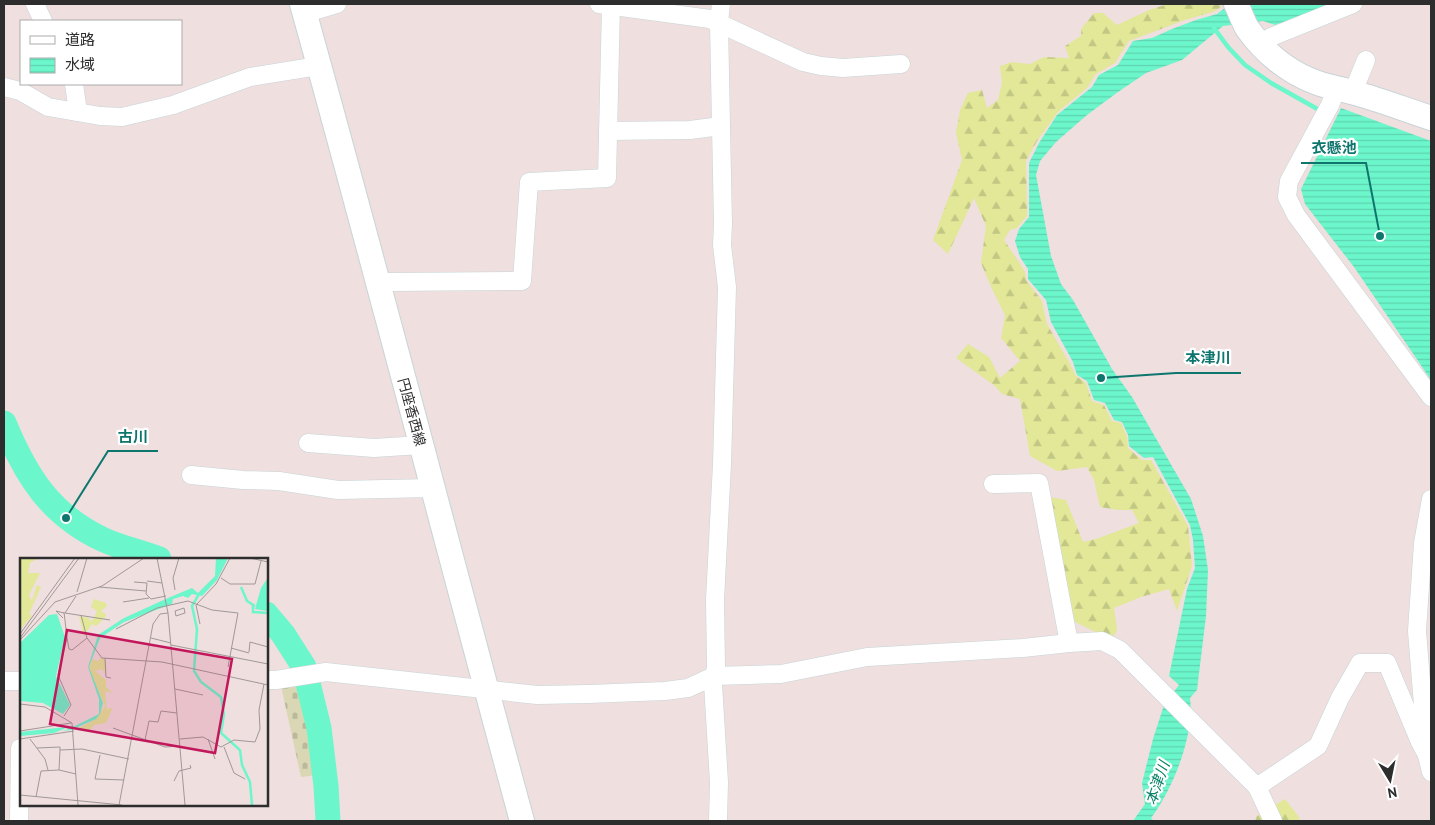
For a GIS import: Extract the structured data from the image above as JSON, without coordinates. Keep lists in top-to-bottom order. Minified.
{"streets":{"main road":["円座香西線"]},"water":["本津川"],"places":["衣懸池","本津川","古川"],"legend":["道路","水域"],"north":"bottom"}
